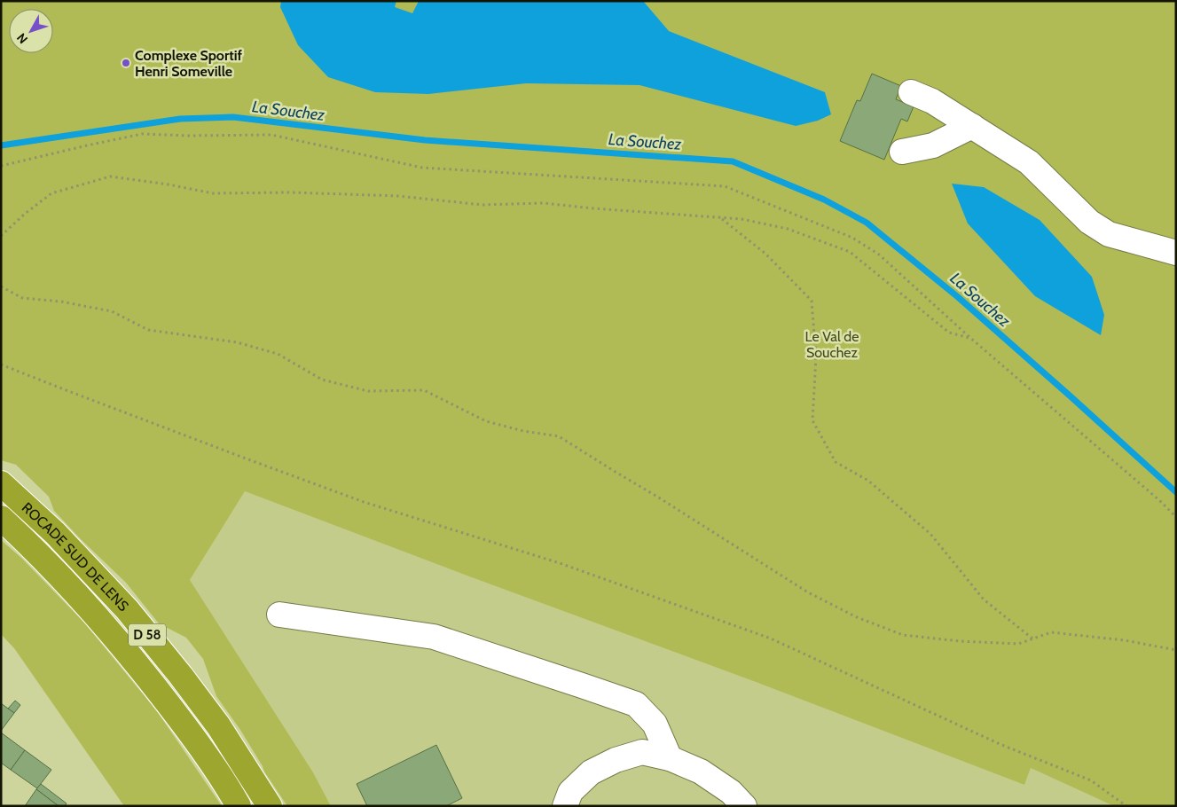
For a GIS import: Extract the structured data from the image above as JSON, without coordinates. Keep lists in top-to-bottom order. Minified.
{"streets":{"highway":["ROCADE SUD DE LENS","D 58"]},"water":["La Souchez"],"parks":["Le Val de Souchez"],"places":["Complexe Sportif Henri Someville"],"north":"bottom left"}
